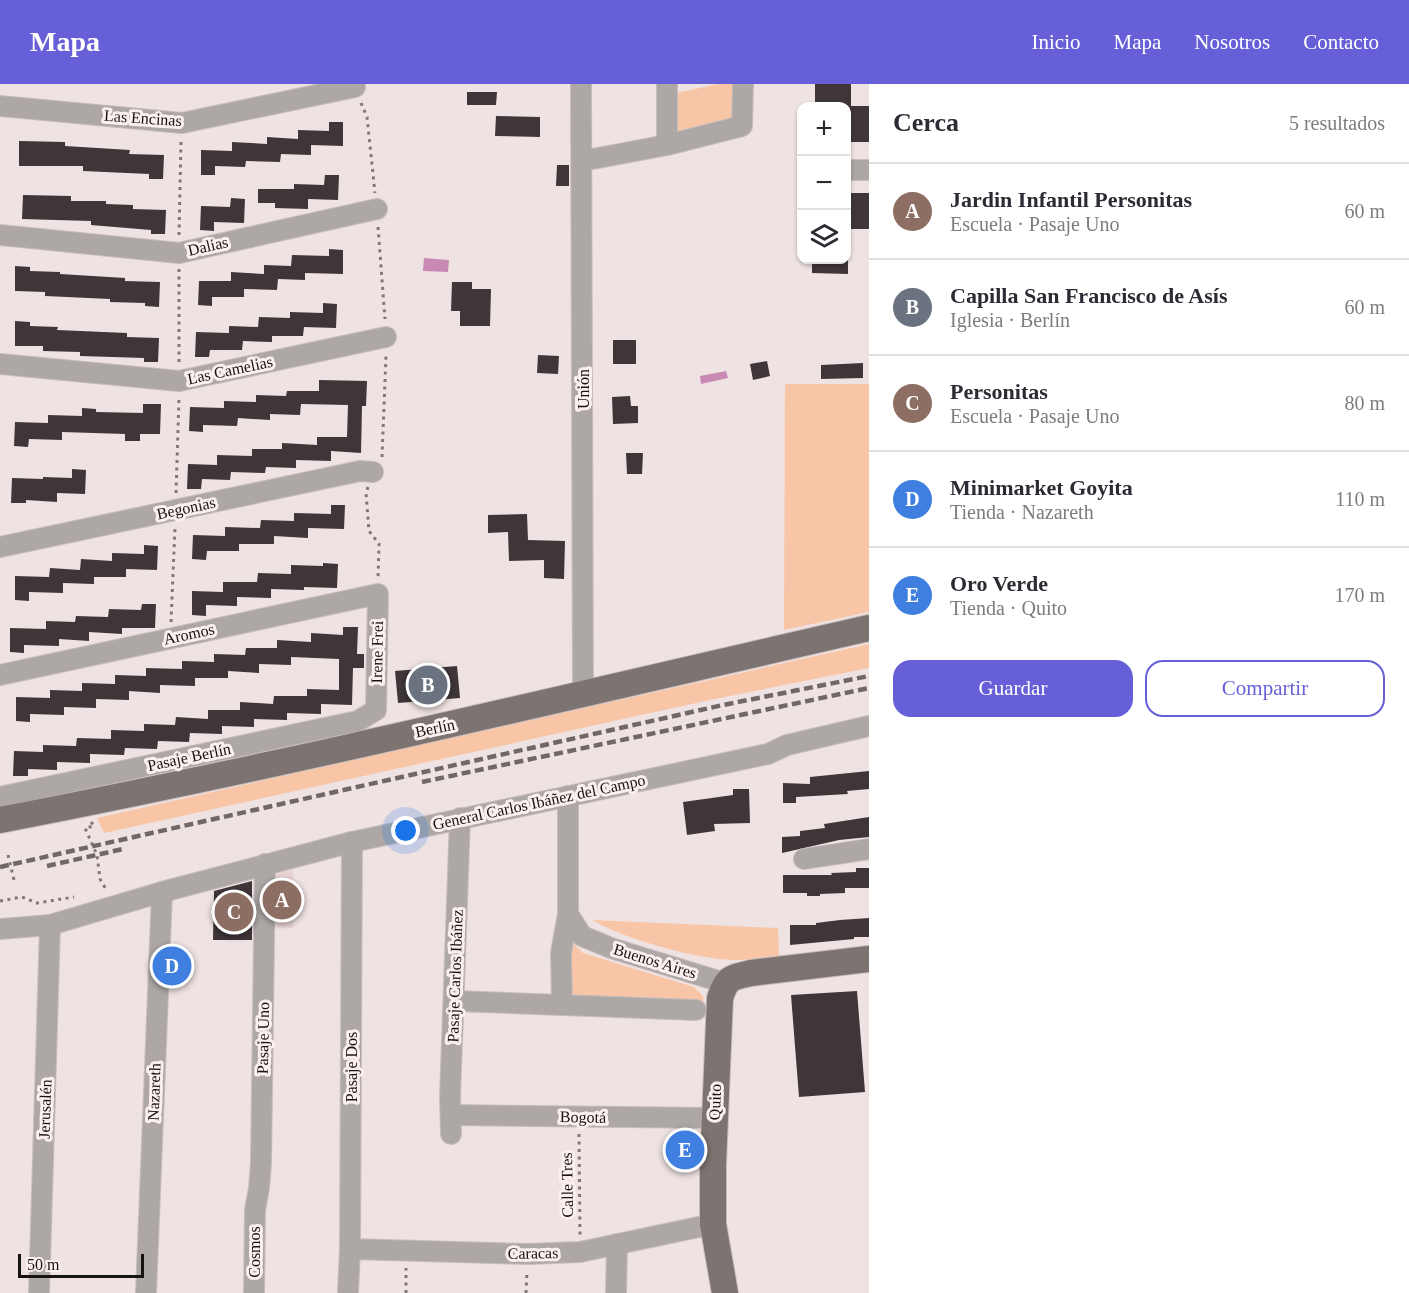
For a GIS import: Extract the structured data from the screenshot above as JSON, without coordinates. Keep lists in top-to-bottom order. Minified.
{"streets":{"main road":["Berlín","Quito"],"street":["Las Encinas","Dalias","Las Camelias","Unión","Begonias","Aromos","Irene Frei","Pasaje Berlín","General Carlos Ibáñez del Campo","Buenos Aires","Pasaje Carlos Ibáñez","Pasaje Uno","Pasaje Dos","Nazareth","Jerusalén","Bogotá","Cosmos","Caracas"],"path":["Calle Tres"]},"crossings":[["Unión","Berlín"],["Aromos","Irene Frei"],["Irene Frei","Pasaje Berlín"],["General Carlos Ibáñez del Campo","Pasaje Carlos Ibáñez"],["General Carlos Ibáñez del Campo","Pasaje Uno"],["General Carlos Ibáñez del Campo","Pasaje Dos"],["General Carlos Ibáñez del Campo","Nazareth"],["General Carlos Ibáñez del Campo","Jerusalén"],["Buenos Aires","Quito"],["Pasaje Carlos Ibáñez","Bogotá"],["Pasaje Uno","Cosmos"],["Pasaje Dos","Caracas"],["Quito","Bogotá"],["Quito","Caracas"],["Bogotá","Calle Tres"],["Calle Tres","Caracas"]],"scale_bar":"50 m","page":{"header":"Mapa","nav":["Inicio","Mapa","Nosotros","Contacto"],"heading":["Cerca","5 resultados"],"map_buttons":["+","−"],"list":[{"mark":"A","name":"Jardin Infantil Personitas","note":"Escuela · Pasaje Uno","value":"60 m"},{"mark":"B","name":"Capilla San Francisco de Asís","note":"Iglesia · Berlín","value":"60 m"},{"mark":"C","name":"Personitas","note":"Escuela · Pasaje Uno","value":"80 m"},{"mark":"D","name":"Minimarket Goyita","note":"Tienda · Nazareth","value":"110 m"},{"mark":"E","name":"Oro Verde","note":"Tienda · Quito","value":"170 m"}],"buttons":["Guardar","Compartir"],"pins":["B","A","C","D","E"],"scale":"50 m"}}
